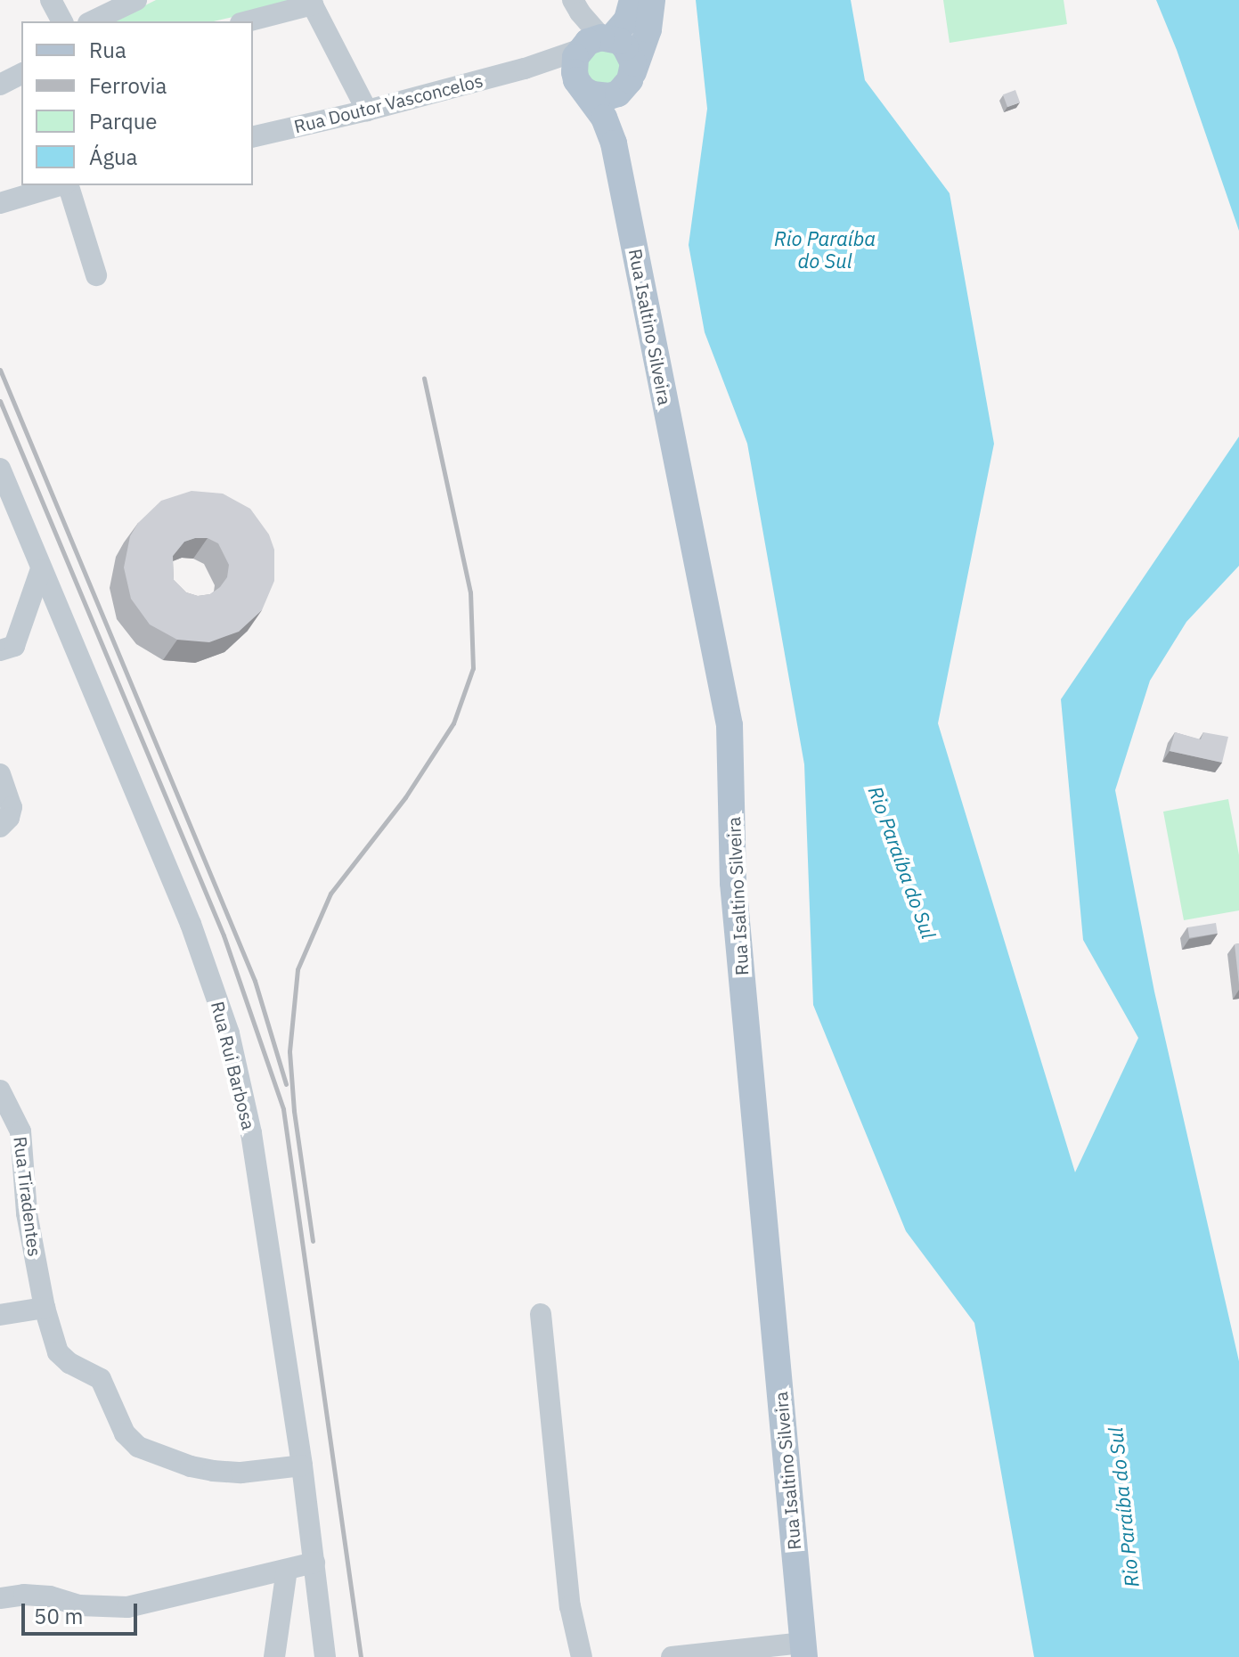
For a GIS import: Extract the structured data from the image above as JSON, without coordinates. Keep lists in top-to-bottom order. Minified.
{"streets":{"main road":["Rua Isaltino Silveira"],"street":["Rua Doutor Vasconcelos","Rua Rui Barbosa","Rua Tiradentes"]},"crossings":[["Rua Rui Barbosa","Rua Tiradentes"]],"water":["Rio Paraíba do Sul"],"legend":["Rua","Ferrovia","Parque","Água"],"scale_bar":"50 m"}
